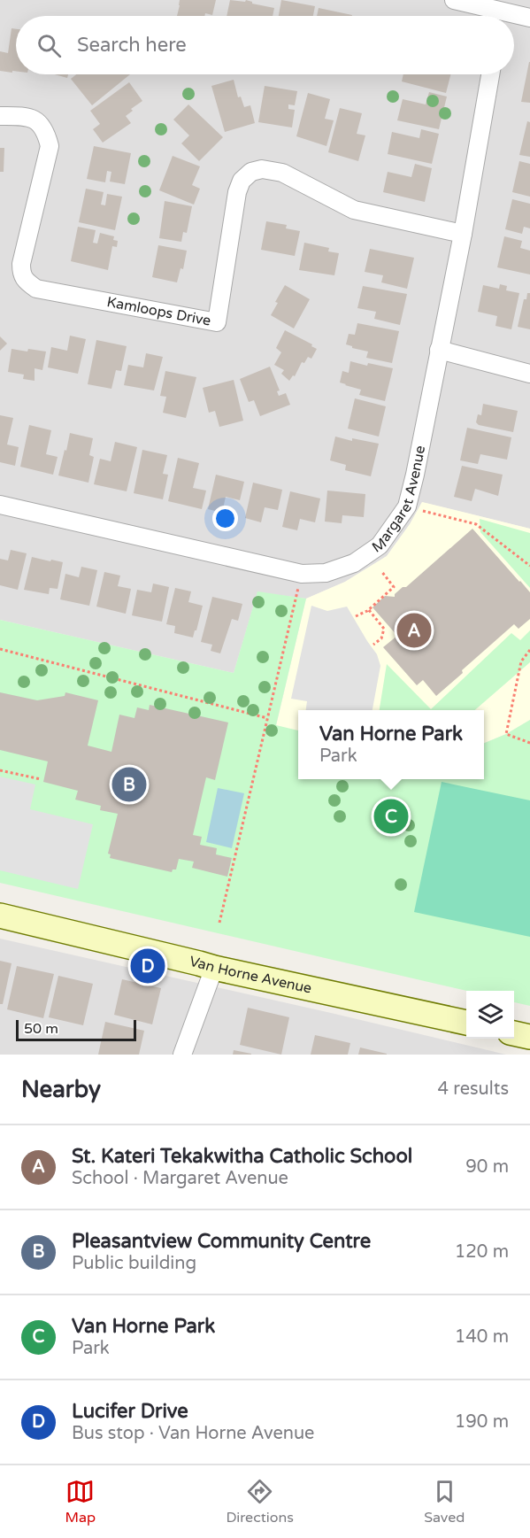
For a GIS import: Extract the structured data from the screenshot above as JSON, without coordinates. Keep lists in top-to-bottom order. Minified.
{"streets":{"street":["Kamloops Drive","Margaret Avenue","Van Horne Avenue"]},"crossings":[["Kamloops Drive","Margaret Avenue"]],"scale_bar":"50 m","page":{"search":"Search here","pins":["A","B","C","D"],"popup":["Van Horne Park","Park"],"scale":"50 m","heading":["Nearby","4 results"],"list":[{"mark":"A","name":"St. Kateri Tekakwitha Catholic School","note":"School · Margaret Avenue","value":"90 m"},{"mark":"B","name":"Pleasantview Community Centre","note":"Public building","value":"120 m"},{"mark":"C","name":"Van Horne Park","note":"Park","value":"140 m"},{"mark":"D","name":"Lucifer Drive","note":"Bus stop · Van Horne Avenue","value":"190 m"}],"nav":["Map","Directions","Saved"]}}
